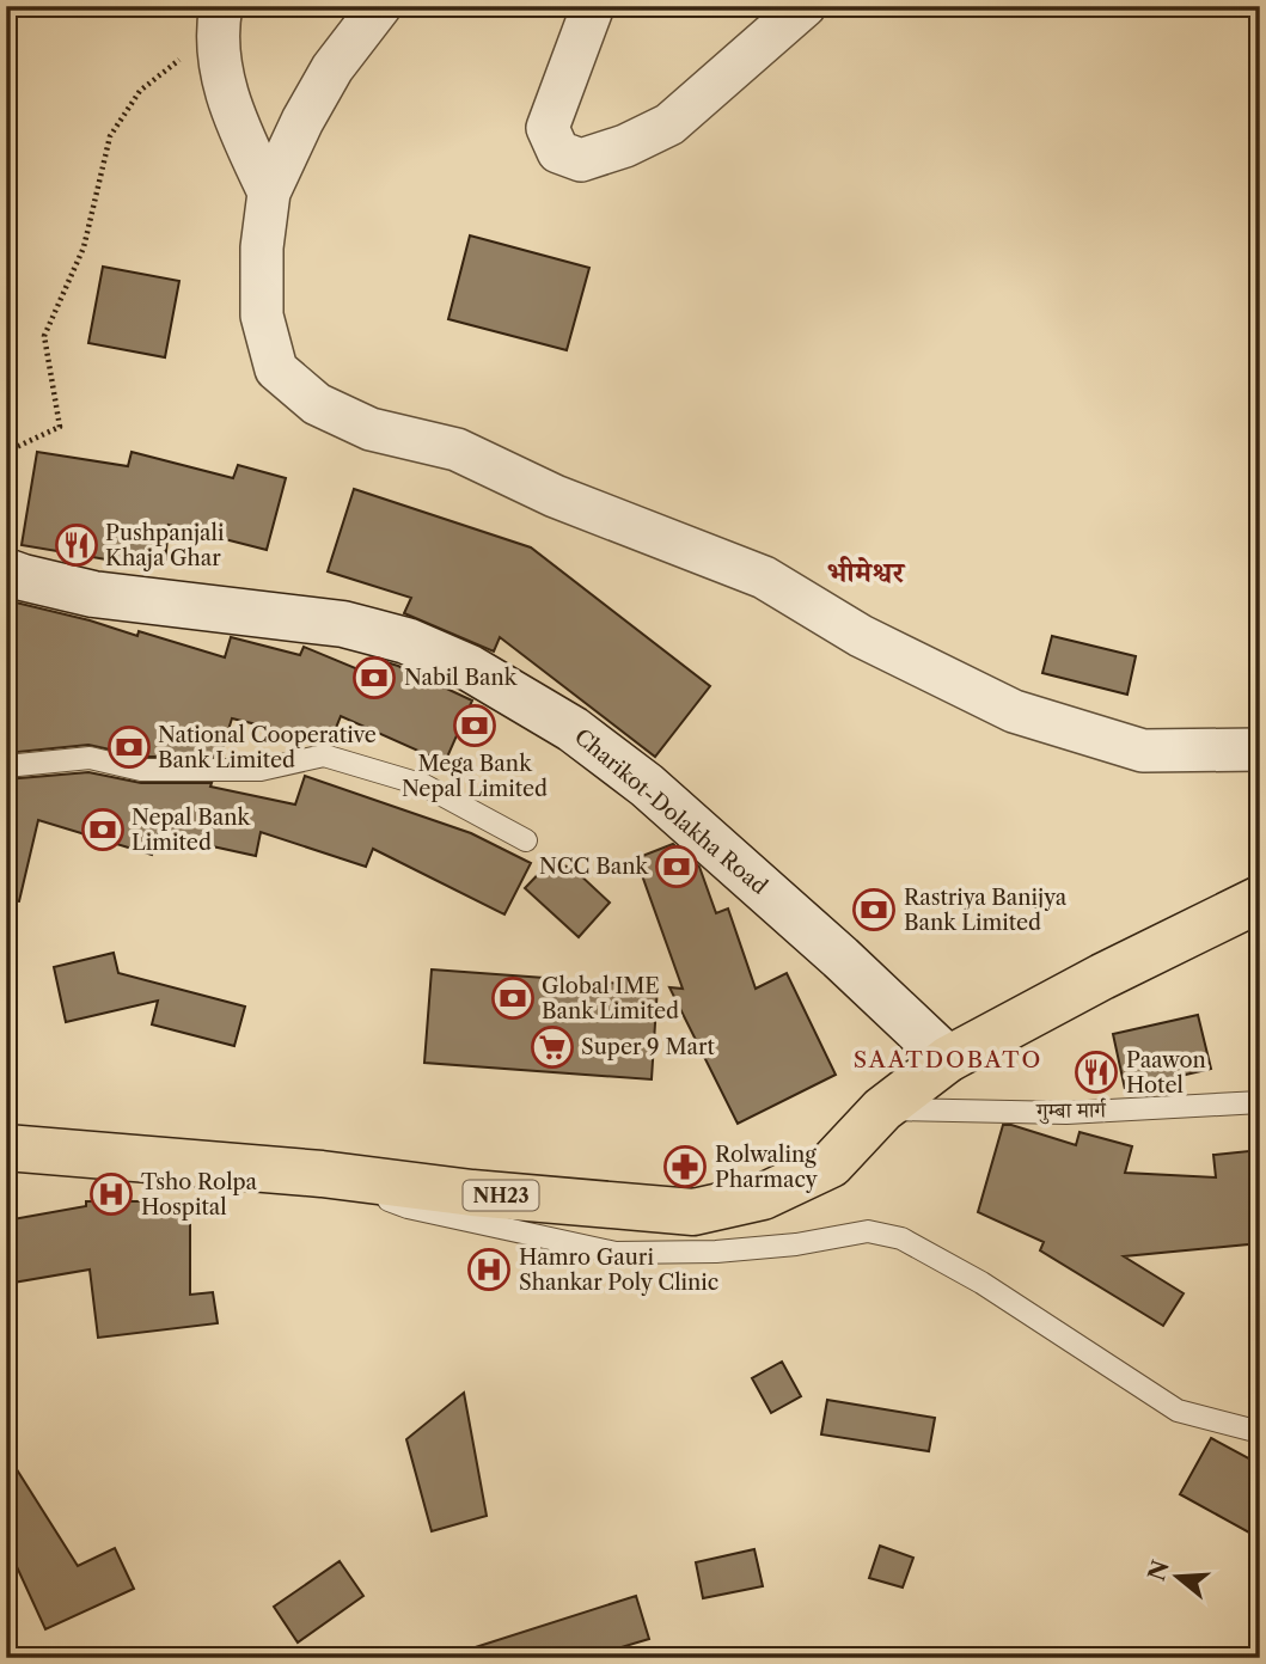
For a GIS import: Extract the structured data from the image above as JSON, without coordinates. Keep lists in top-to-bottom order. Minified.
{"streets":{"main road":["Charikot-Dolakha Road","NH23"],"lane":["गुम्बा मार्ग"]},"crossings":[["Charikot-Dolakha Road","NH23"],["गुम्बा मार्ग","NH23"]],"districts":["भीमेश्वर","SAATDOBATO"],"places":{"restaurant":["Pushpanjali Khaja Ghar","Paawon Hotel"],"bank":["Nabil Bank","Mega Bank Nepal Limited","National Cooperative Bank Limited","Nepal Bank Limited","NCC Bank","Rastriya Banijya Bank Limited","Global IME Bank Limited"],"supermarket":["Super 9 Mart"],"pharmacy":["Rolwaling Pharmacy"],"hospital":["Tsho Rolpa Hospital","Hamro Gauri Shankar Poly Clinic"]},"north":"left"}
